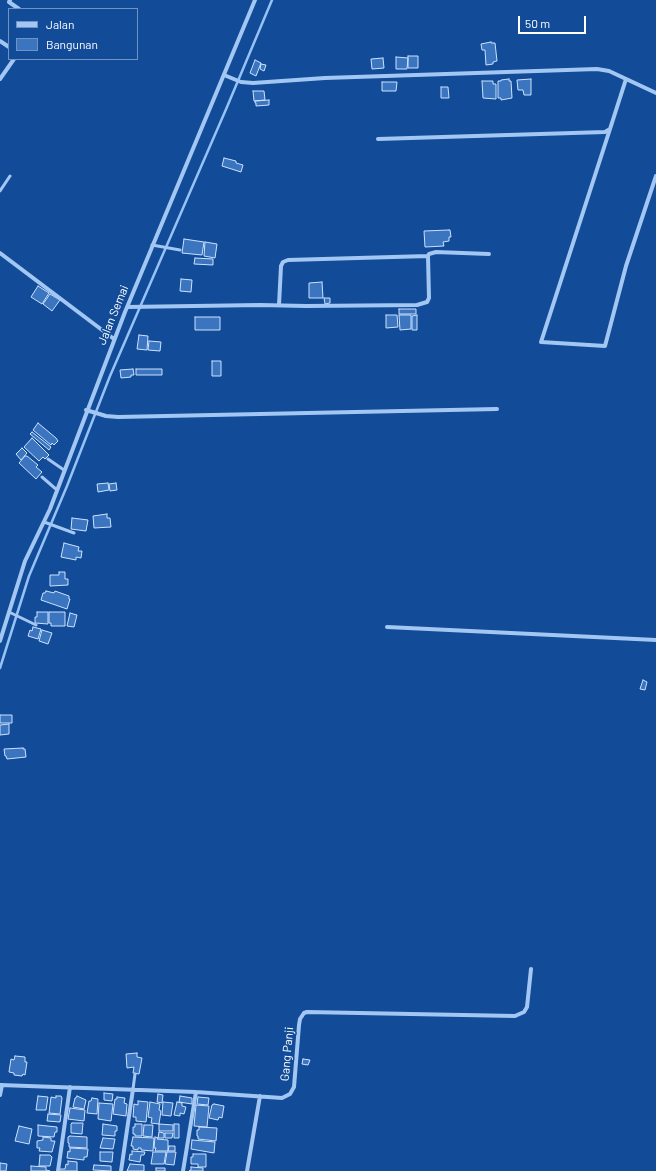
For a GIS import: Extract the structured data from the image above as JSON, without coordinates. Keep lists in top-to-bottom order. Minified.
{"streets":{"street":["Jalan Semai","Gang Panji"]},"legend":["Jalan","Bangunan"],"scale_bar":"50 m"}
